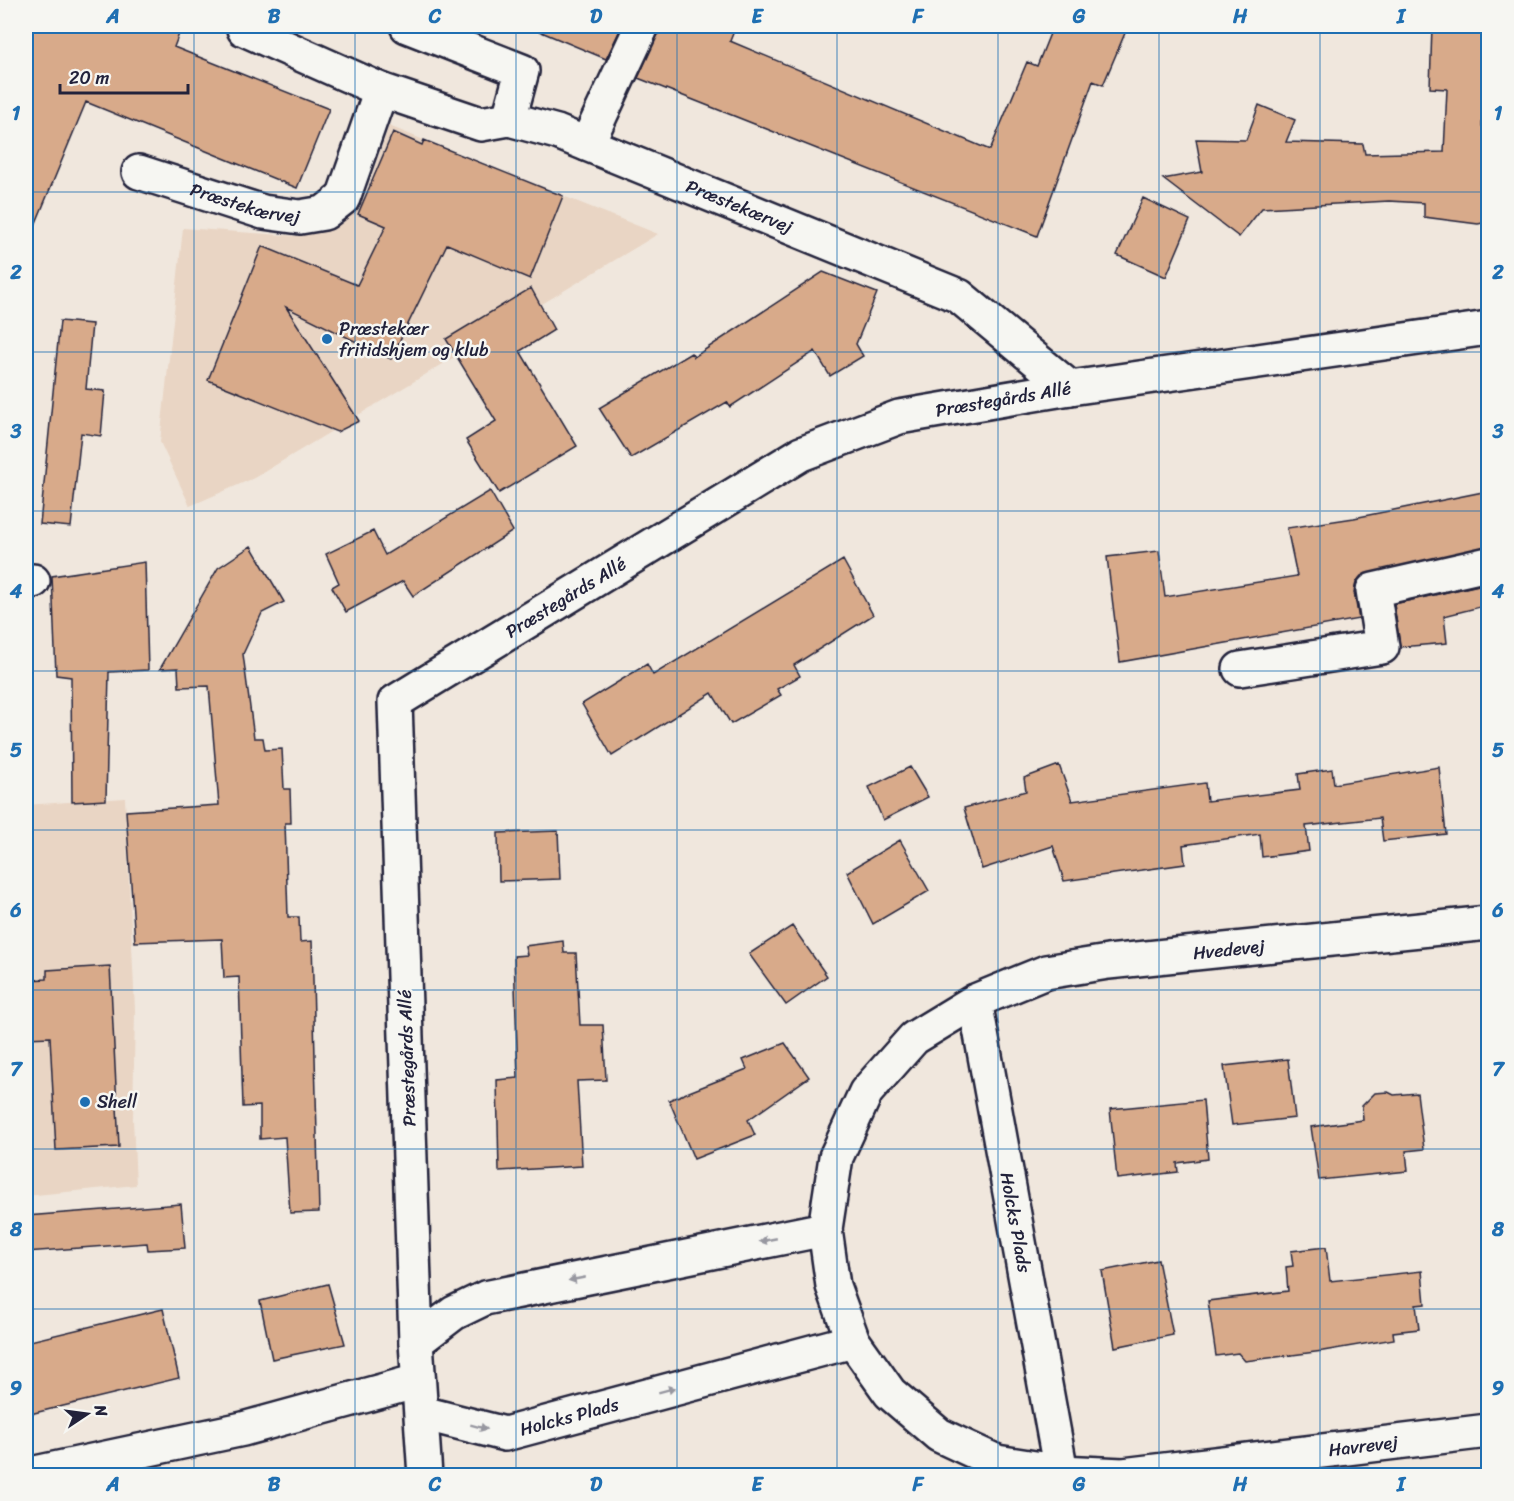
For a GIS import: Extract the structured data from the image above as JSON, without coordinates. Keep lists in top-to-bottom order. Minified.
{"streets":{"street":["Præstekærvej","Præstegårds Allé","Hvedevej","Holcks Plads","Havrevej"]},"crossings":[["Præstekærvej","Præstegårds Allé"],["Præstegårds Allé","Holcks Plads"],["Hvedevej","Holcks Plads"],["Holcks Plads","Havrevej"]],"places":["Præstekær fritidshjem og klub","Shell"],"scale_bar":"20 m","north":"right","grid":{"columns":["A","B","C","D","E","F","G","H","I"],"rows":["1","2","3","4","5","6","7","8","9"]}}
